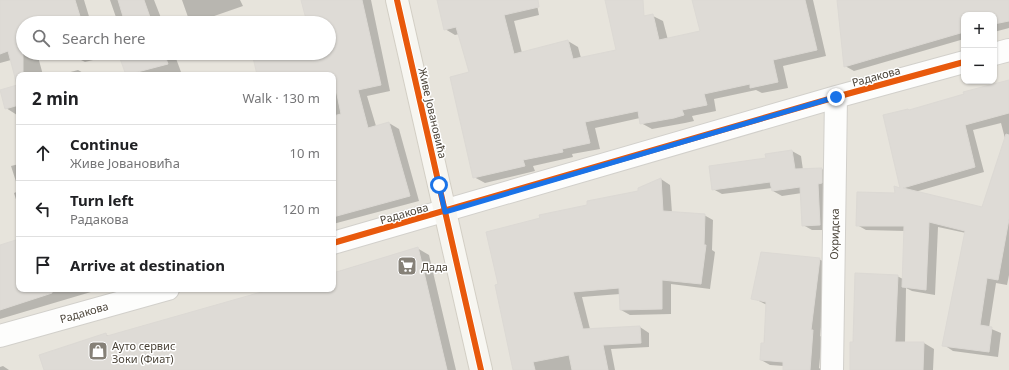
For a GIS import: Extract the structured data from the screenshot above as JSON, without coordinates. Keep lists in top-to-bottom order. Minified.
{"streets":{"street":["Радакова","Живе Јовановића","Охридска"]},"crossings":[["Радакова","Живе Јовановића"],["Радакова","Охридска"]],"places":{"supermarket":["Дада"],"shop":["Ауто сервис Зоки (Фиат)"]},"page":{"map_buttons":["+","−"],"search":"Search here","heading":["2 min","Walk · 130 m"],"list":[["Continue","Живе Јовановића","10 m"],["Turn left","Радакова","120 m"],"Arrive at destination"]}}
